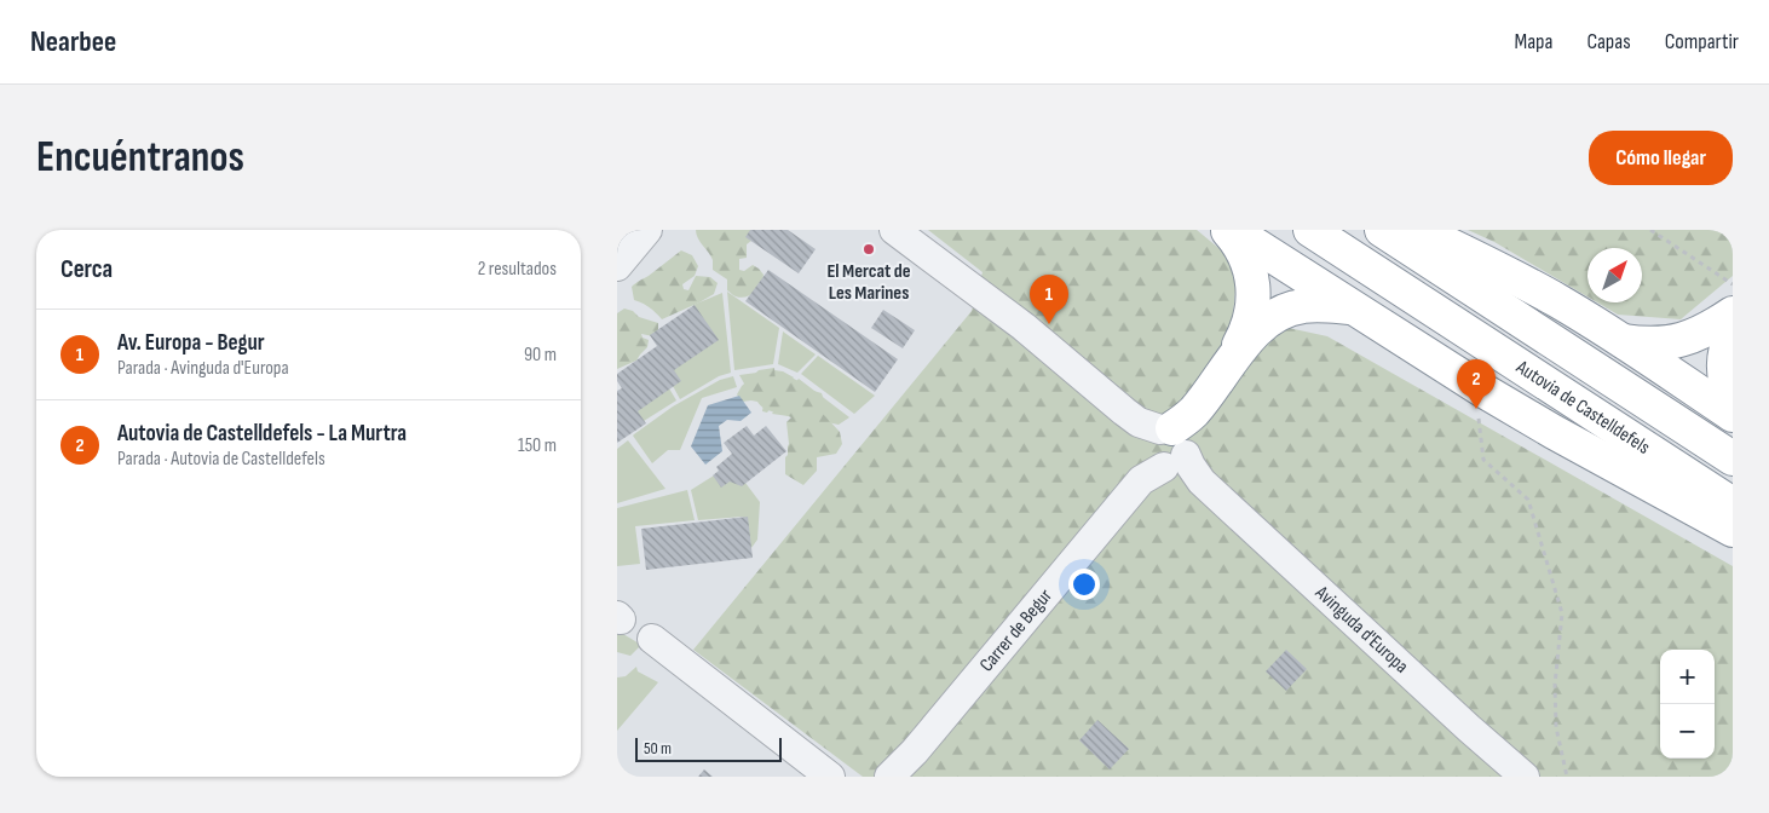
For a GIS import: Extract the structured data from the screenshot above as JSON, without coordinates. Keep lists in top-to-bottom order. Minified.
{"streets":{"highway":["Autovia de Castelldefels"],"street":["Carrer de Begur","Avinguda d'Europa"]},"crossings":[["Carrer de Begur","Avinguda d'Europa"]],"places":["El Mercat de Les Marines"],"scale_bar":"50 m","north":"top right","page":{"header":"Nearbee","nav":["Mapa","Capas","Compartir"],"buttons":"Cómo llegar","title":"Encuéntranos","heading":["Cerca","2 resultados"],"pins":["1","2"],"list":[{"mark":"1","name":"Av. Europa - Begur","note":"Parada · Avinguda d'Europa","value":"90 m"},{"mark":"2","name":"Autovia de Castelldefels - La Murtra","note":"Parada · Autovia de Castelldefels","value":"150 m"}],"map_buttons":["+","−"],"scale":"50 m"}}
